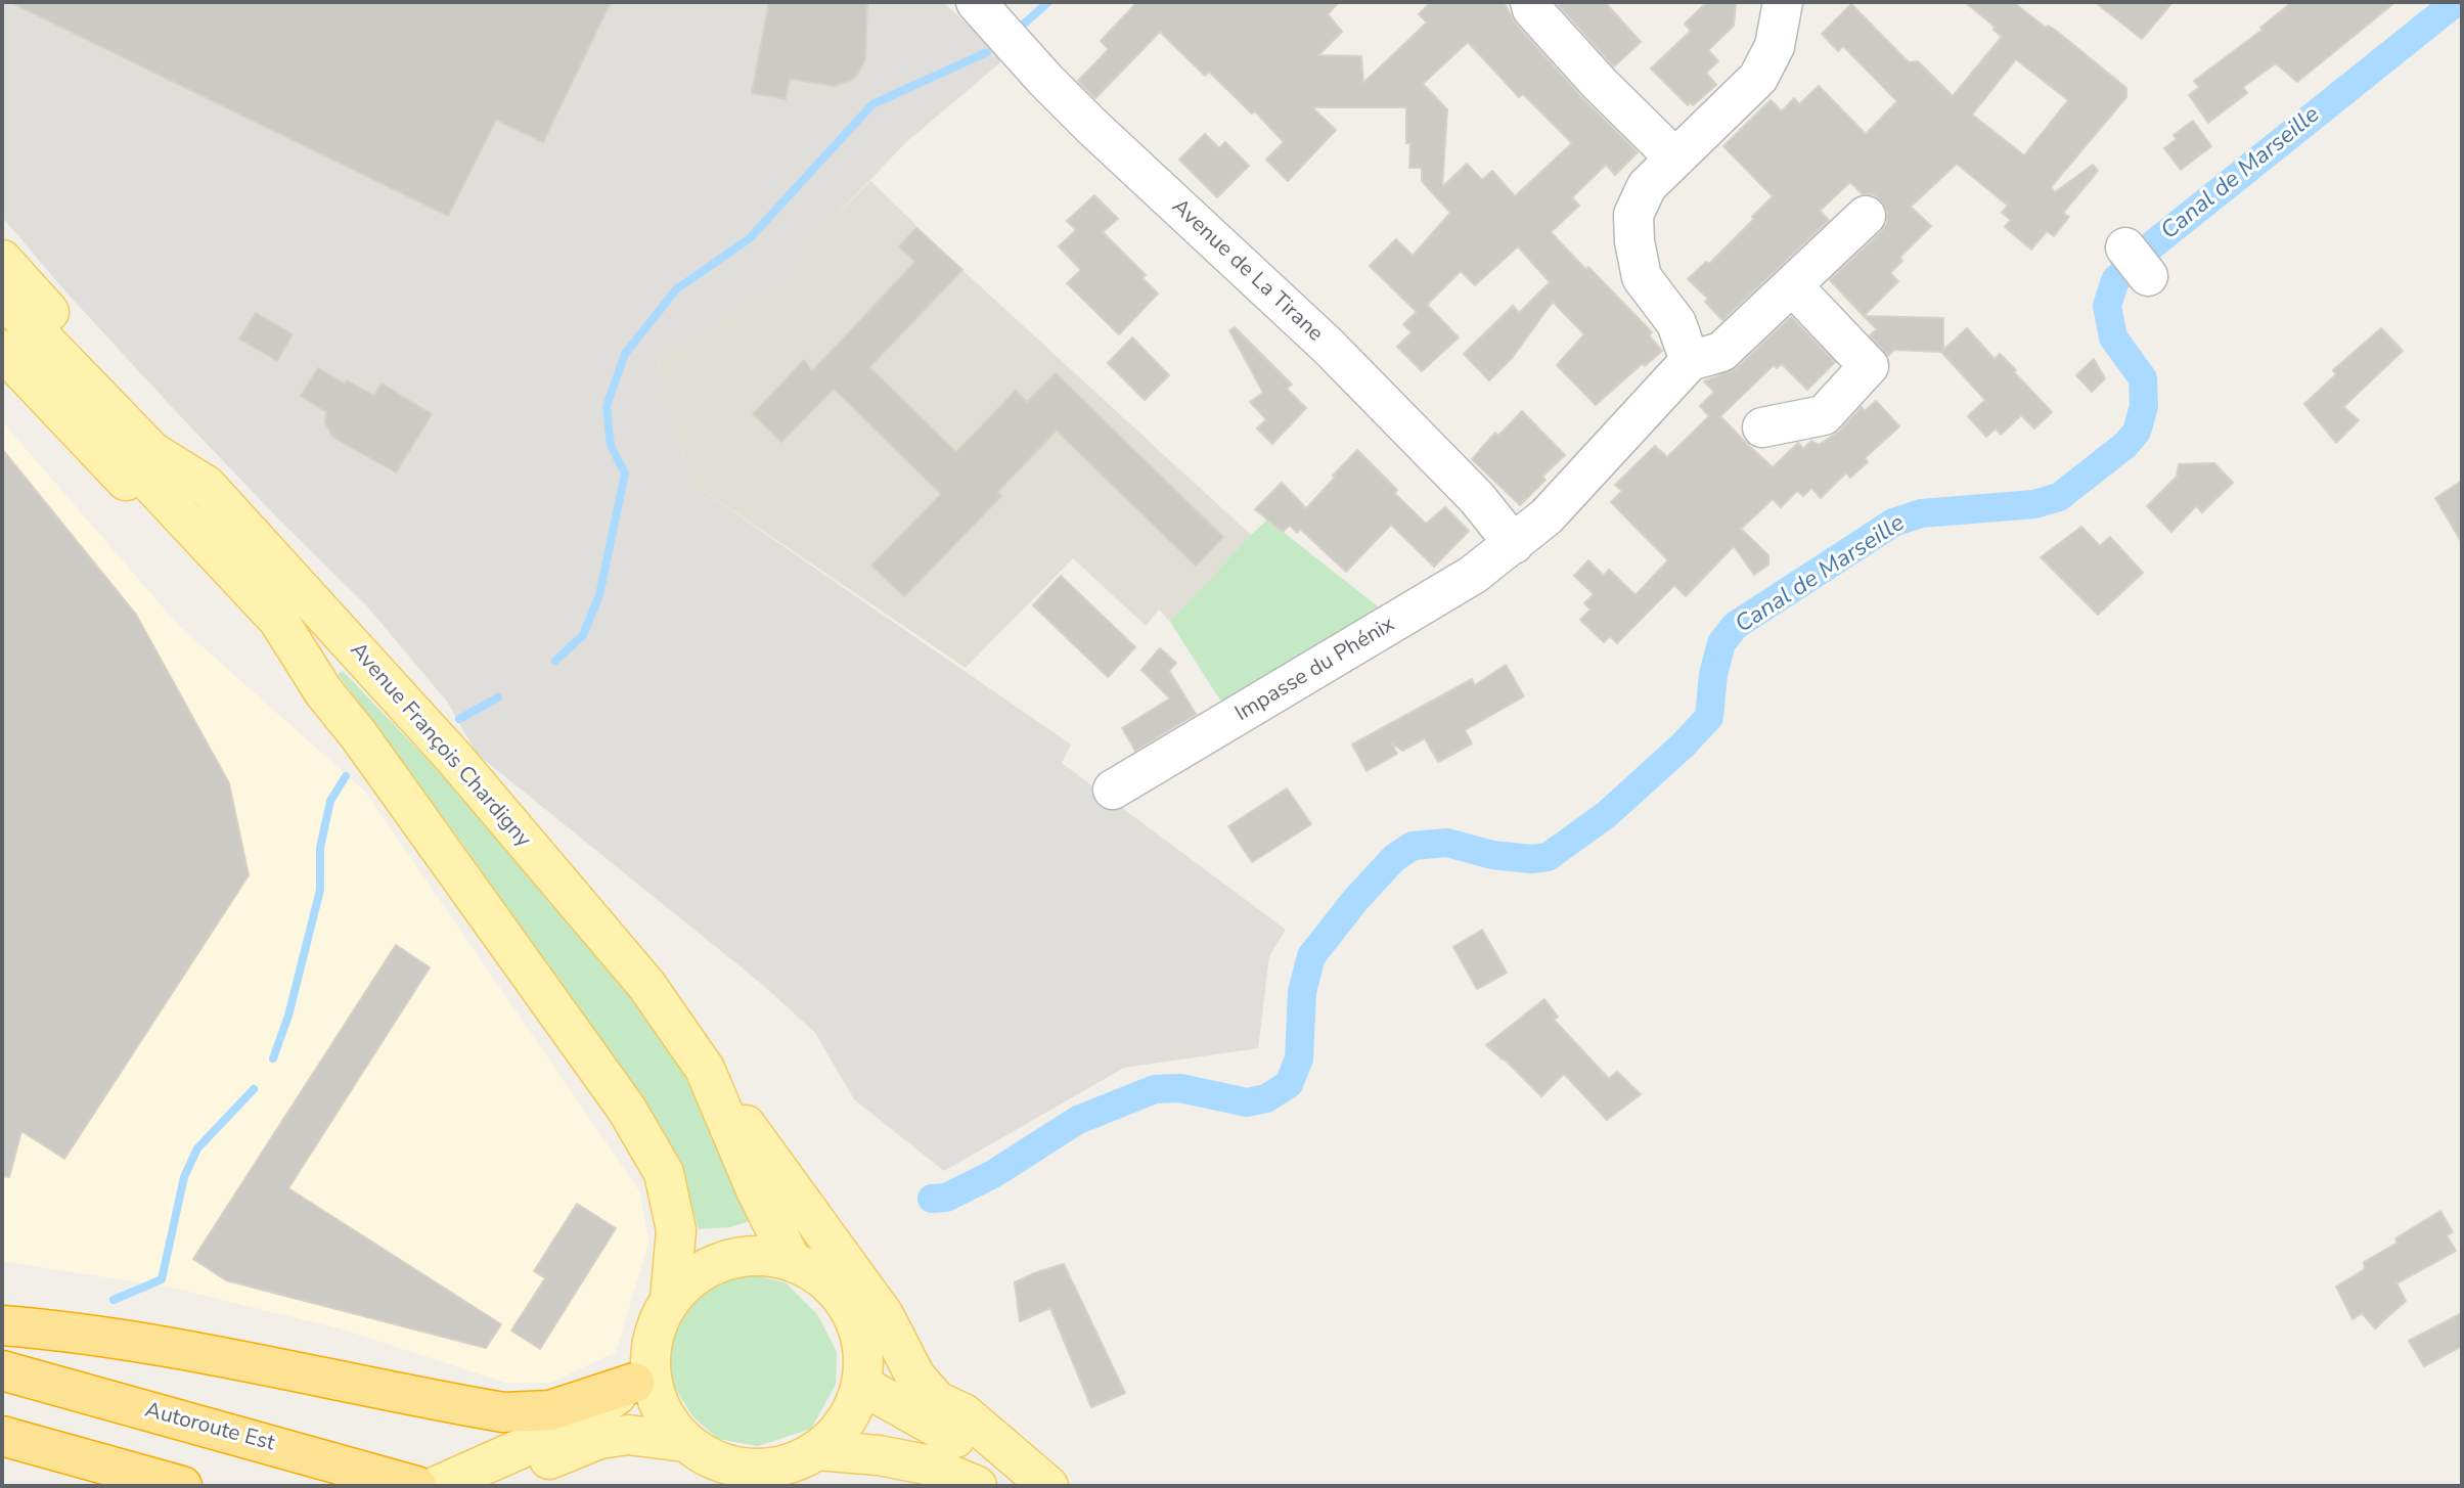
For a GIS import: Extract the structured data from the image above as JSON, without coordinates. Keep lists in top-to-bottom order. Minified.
{"streets":{"highway":["Autoroute Est"],"main road":["Avenue François Chardigny"],"street":["Avenue de La Tirane","Impasse du Phénix"]},"crossings":[["Avenue de La Tirane","Impasse du Phénix"]],"water":["Canal de Marseille"]}
